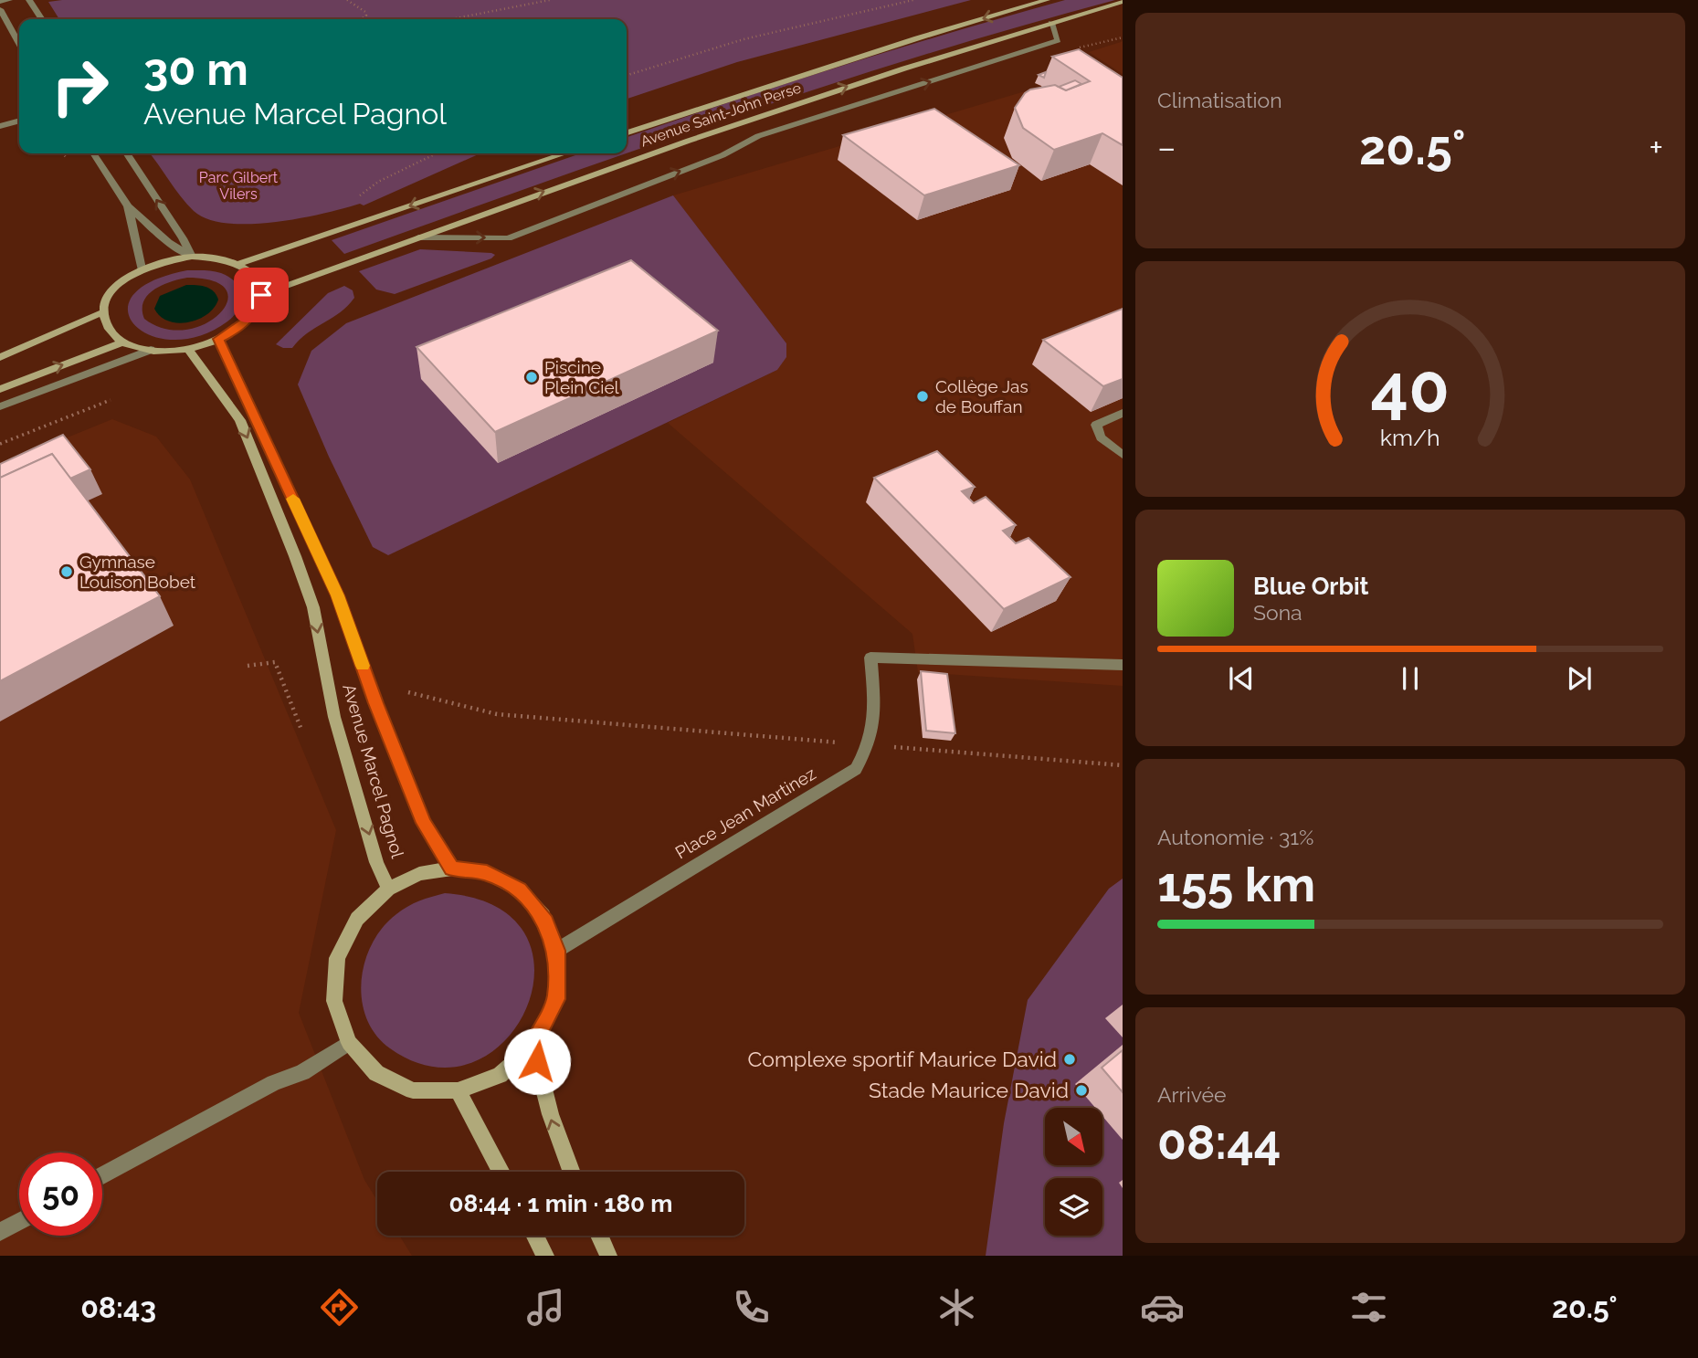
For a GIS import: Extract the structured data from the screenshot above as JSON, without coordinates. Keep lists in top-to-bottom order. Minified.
{"streets":{"main road":["Avenue Saint-John Perse","Avenue Marcel Pagnol"],"street":["Place Jean Martinez"]},"crossings":[["Avenue Saint-John Perse","Avenue Marcel Pagnol"],["Avenue Marcel Pagnol","Place Jean Martinez"]],"parks":["Parc Gilbert Vilers"],"places":["Piscine Plein Ciel","Collège Jas de Bouffan","Gymnase Louison Bobet","Complexe sportif Maurice David","Stade Maurice David"],"north":"bottom right","page":{"tile":["Climatisation",["Autonomie · 31%","155 km"],["Arrivée","08:44"]],"turn":["30 m","Avenue Marcel Pagnol"],"heat":["−","20.5°","+"],"song":["Blue Orbit","Sona"],"limit":"50","trip":"08:44 · 1 min · 180 m","tabs":["08:43","20.5°"],"gauge":["40","km/h"]}}
